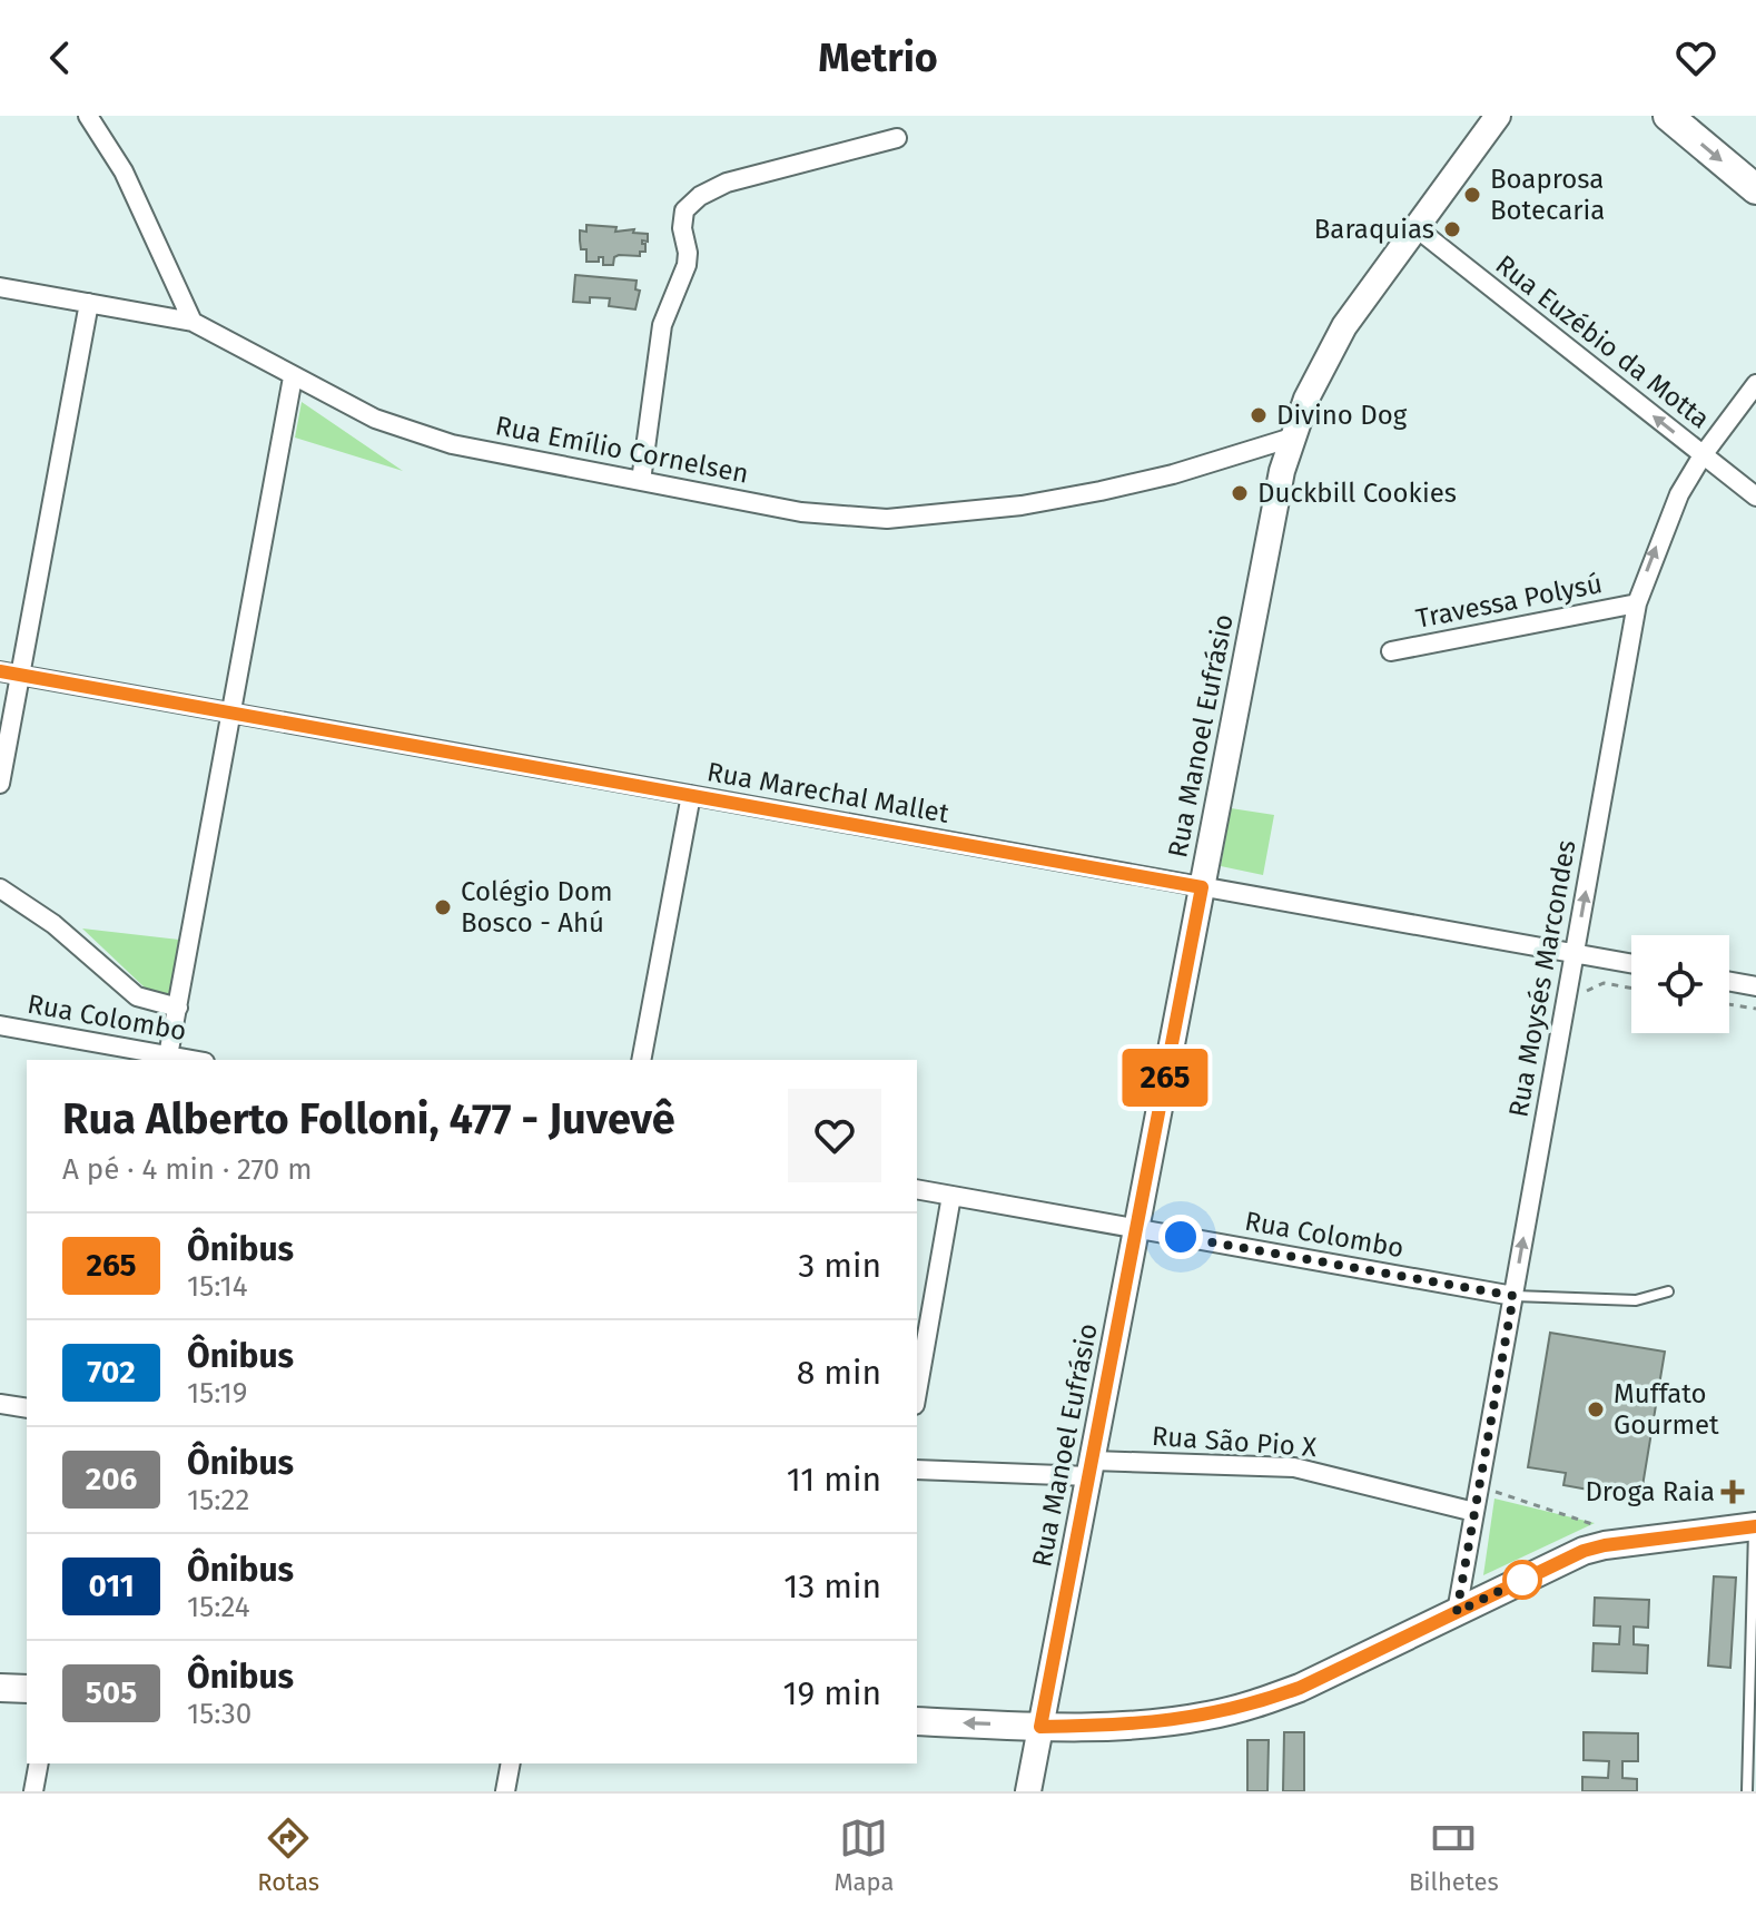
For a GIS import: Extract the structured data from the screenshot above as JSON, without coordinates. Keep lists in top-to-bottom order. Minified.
{"streets":{"street":["Rua Euzébio da Motta","Rua Emílio Cornelsen","Travessa Polysú","Rua Manoel Eufrásio","Rua Marechal Mallet","Rua Moysés Marcondes","Rua Colombo","Rua São Pio X"]},"crossings":[["Rua Euzébio da Motta","Rua Manoel Eufrásio"],["Rua Euzébio da Motta","Rua Moysés Marcondes"],["Rua Emílio Cornelsen","Rua Manoel Eufrásio"],["Travessa Polysú","Rua Moysés Marcondes"],["Rua Manoel Eufrásio","Rua Marechal Mallet"],["Rua Manoel Eufrásio","Rua Colombo"],["Rua Manoel Eufrásio","Rua São Pio X"],["Rua Marechal Mallet","Rua Moysés Marcondes"],["Rua Moysés Marcondes","Rua Colombo"],["Rua Moysés Marcondes","Rua São Pio X"]],"one_way":["Rua Euzébio da Motta","Rua Moysés Marcondes"],"places":{"other":["Boaprosa Botecaria","Baraquias","Divino Dog","Duckbill Cookies","Colégio Dom Bosco - Ahú","Muffato Gourmet"],"health":["Droga Raia"]},"lines":["bus line 265"],"page":{"header":"Metrio","on_map":"265","heading":["Rua Alberto Folloni, 477 - Juvevê","A pé · 4 min · 270 m"],"list":[{"mark":"265","name":"Ônibus","note":"15:14","value":"3 min"},{"mark":"702","name":"Ônibus","note":"15:19","value":"8 min"},{"mark":"206","name":"Ônibus","note":"15:22","value":"11 min"},{"mark":"011","name":"Ônibus","note":"15:24","value":"13 min"},{"mark":"505","name":"Ônibus","note":"15:30","value":"19 min"}],"tabs":["Rotas","Mapa","Bilhetes"]}}
